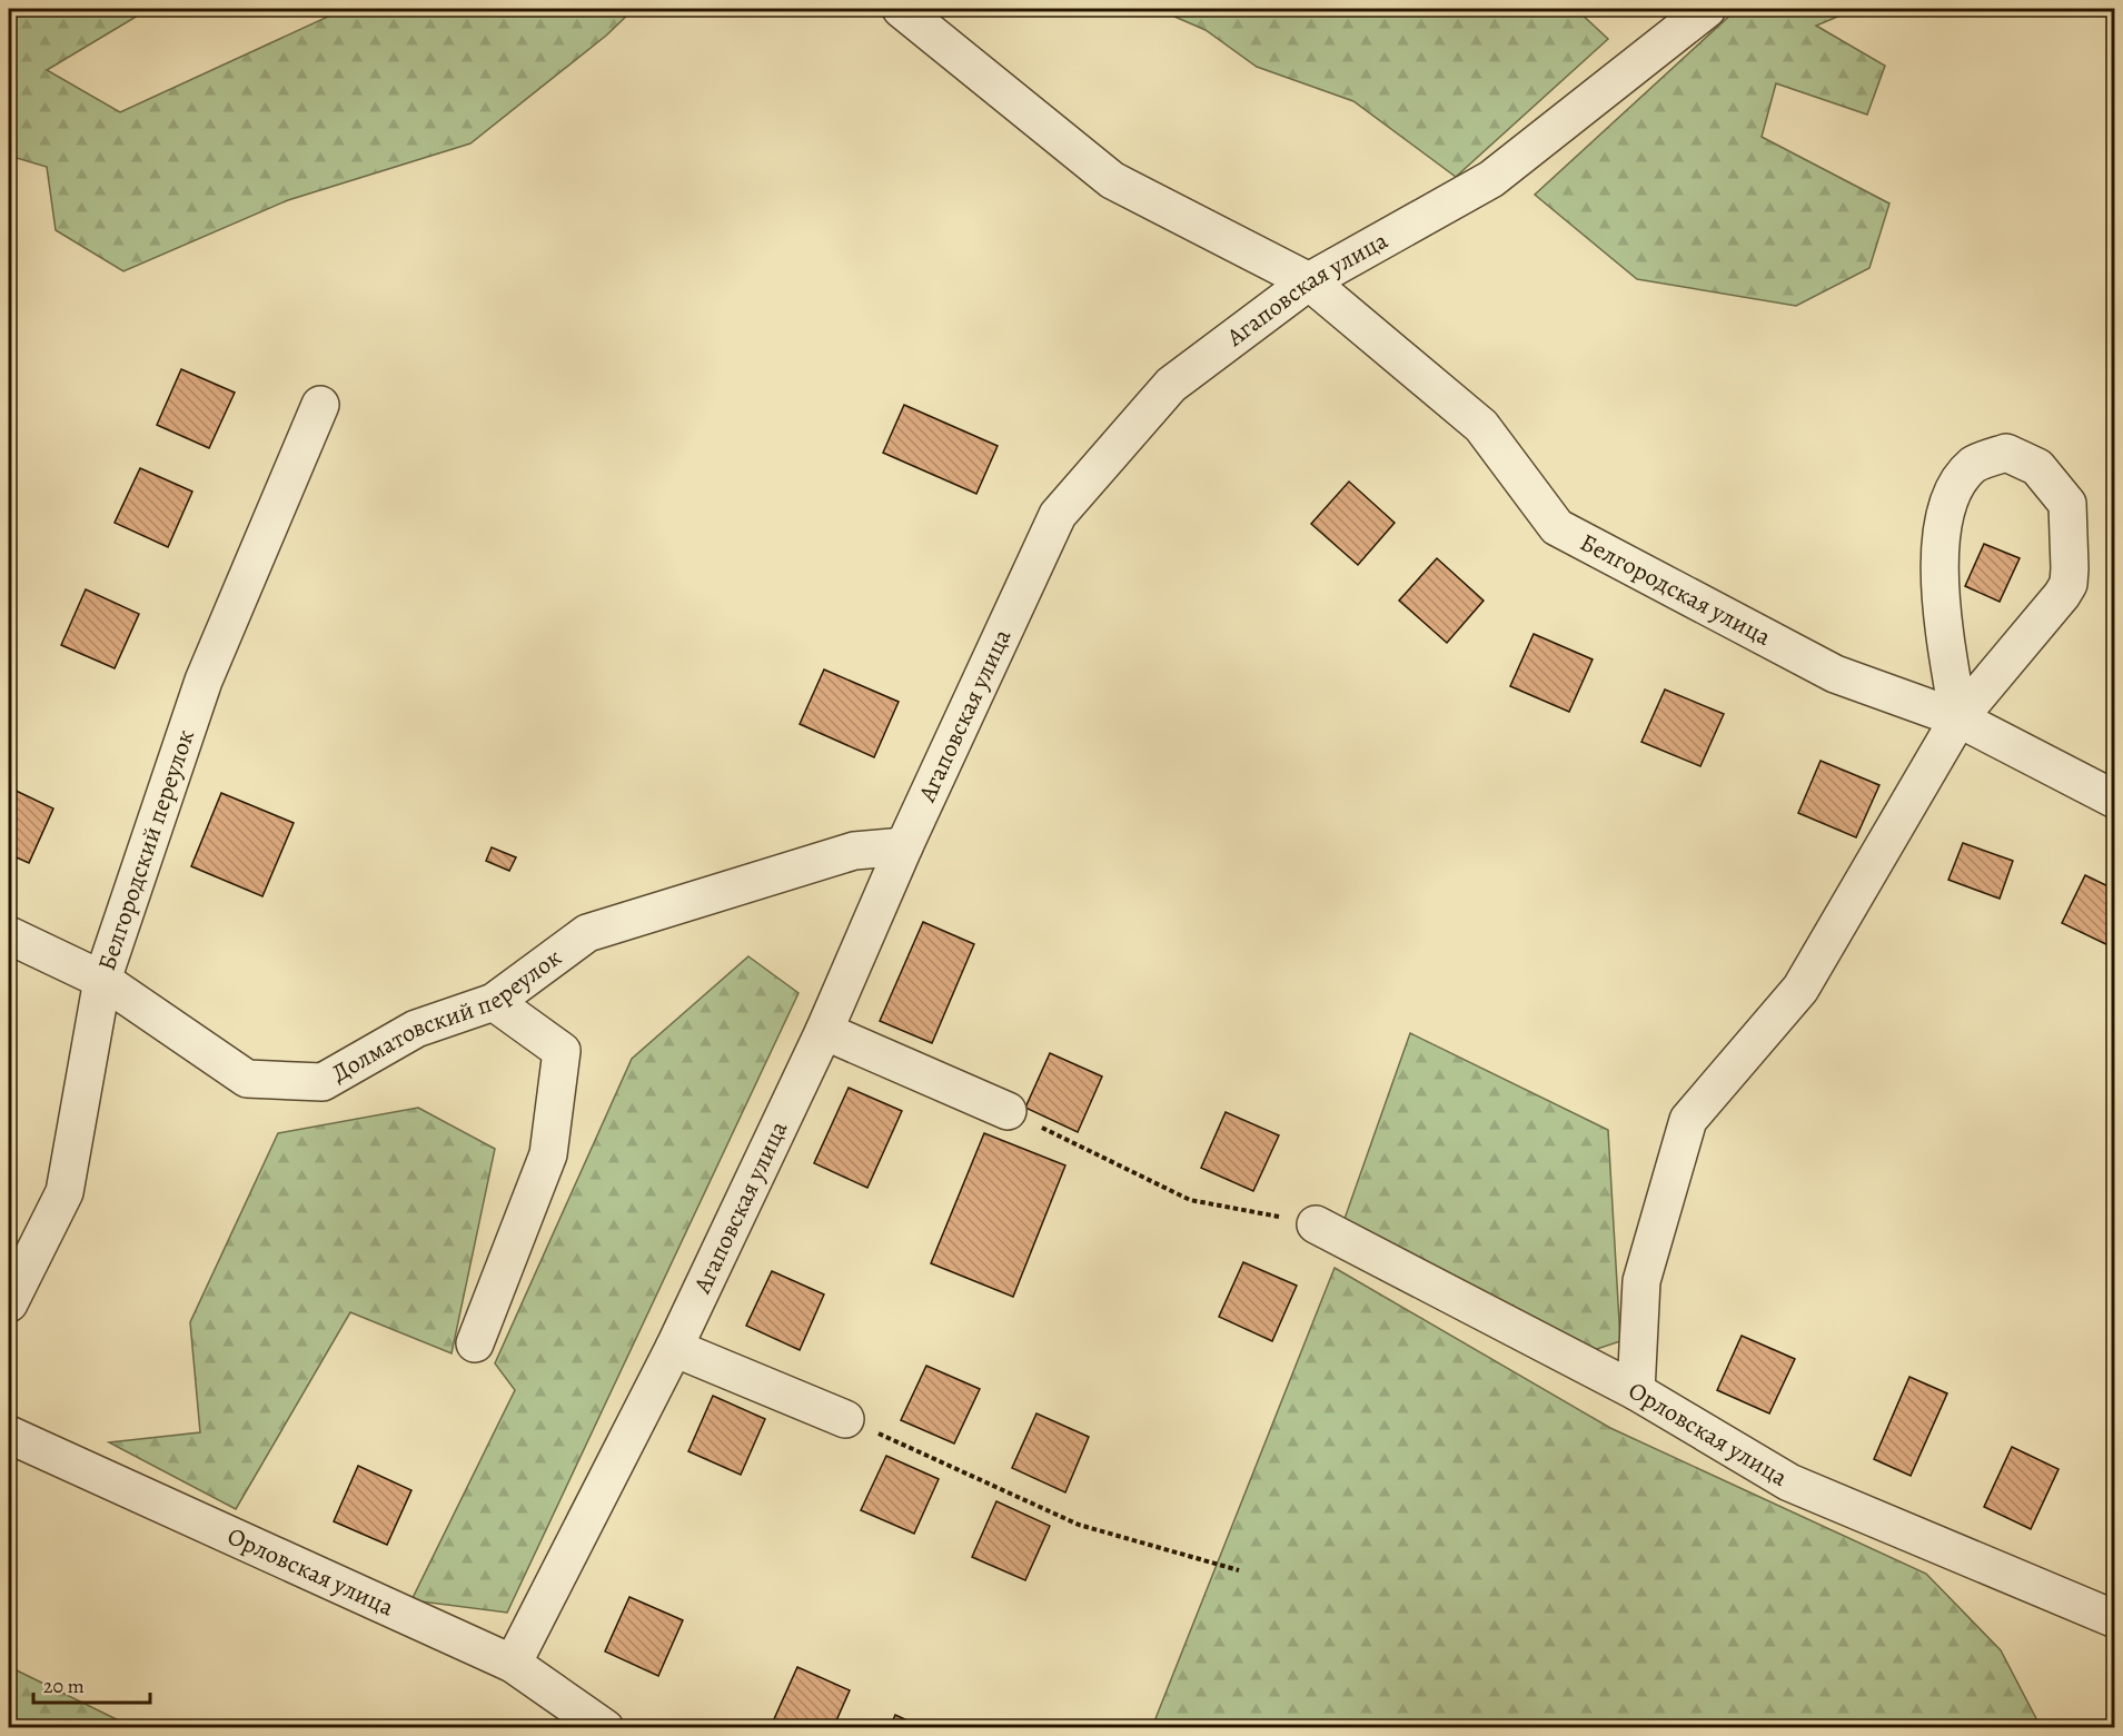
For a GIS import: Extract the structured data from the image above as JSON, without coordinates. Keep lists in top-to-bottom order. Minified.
{"streets":{"street":["Агаповская улица","Белгородская улица","Белгородский переулок","Долматовский переулок","Орловская улица"]},"crossings":[["Агаповская улица","Белгородская улица"],["Агаповская улица","Долматовский переулок"],["Агаповская улица","Орловская улица"],["Белгородский переулок","Долматовский переулок"]],"scale_bar":"20 m"}
